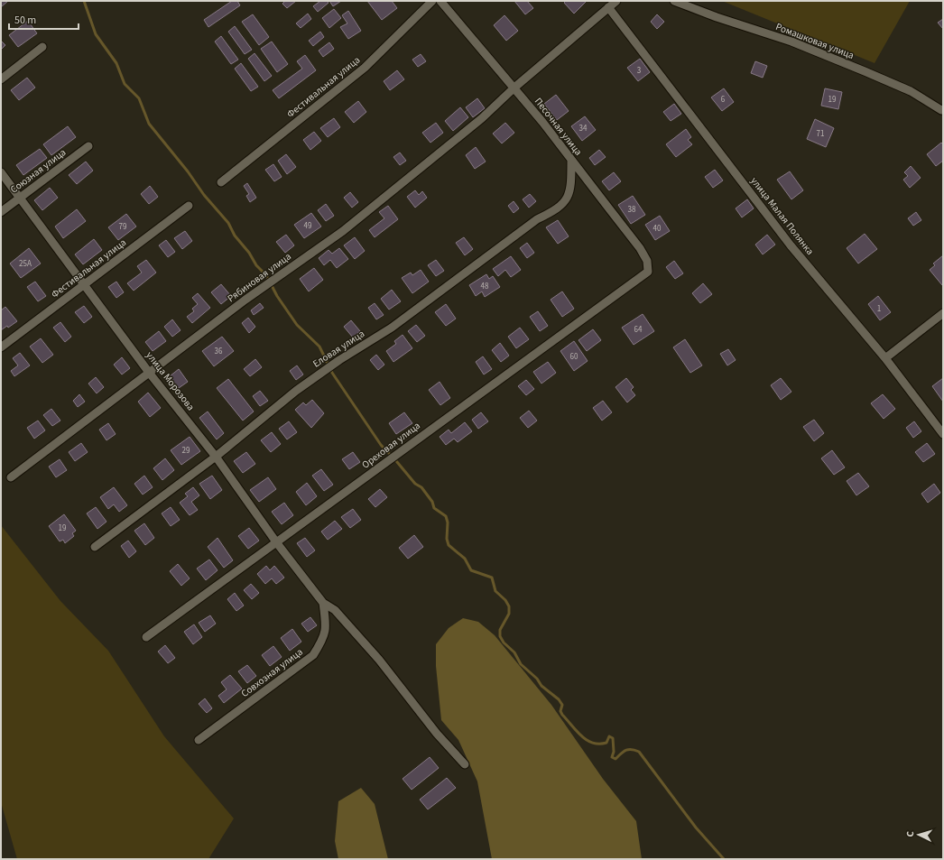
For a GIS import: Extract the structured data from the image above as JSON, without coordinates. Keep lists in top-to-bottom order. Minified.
{"streets":{"street":["Ромашковая улица","Фестивальная улица","Песочная улица","Союзная улица","улица Малая Полянка","Рябиновая улица","Еловая улица","улица Морозова","Ореховая улица","Совхозная улица"]},"crossings":[["Фестивальная улица","улица Морозова"],["Песочная улица","Рябиновая улица"],["Песочная улица","Еловая улица"],["Песочная улица","Ореховая улица"],["Союзная улица","улица Морозова"],["улица Малая Полянка","Рябиновая улица"],["Рябиновая улица","улица Морозова"],["Еловая улица","улица Морозова"],["улица Морозова","Ореховая улица"],["улица Морозова","Совхозная улица"]],"house_numbers":["3","6","19","34","71","38","49","79","40","25А","48","1","64","36","60","29","19"],"scale_bar":"50 m","north":"left"}
